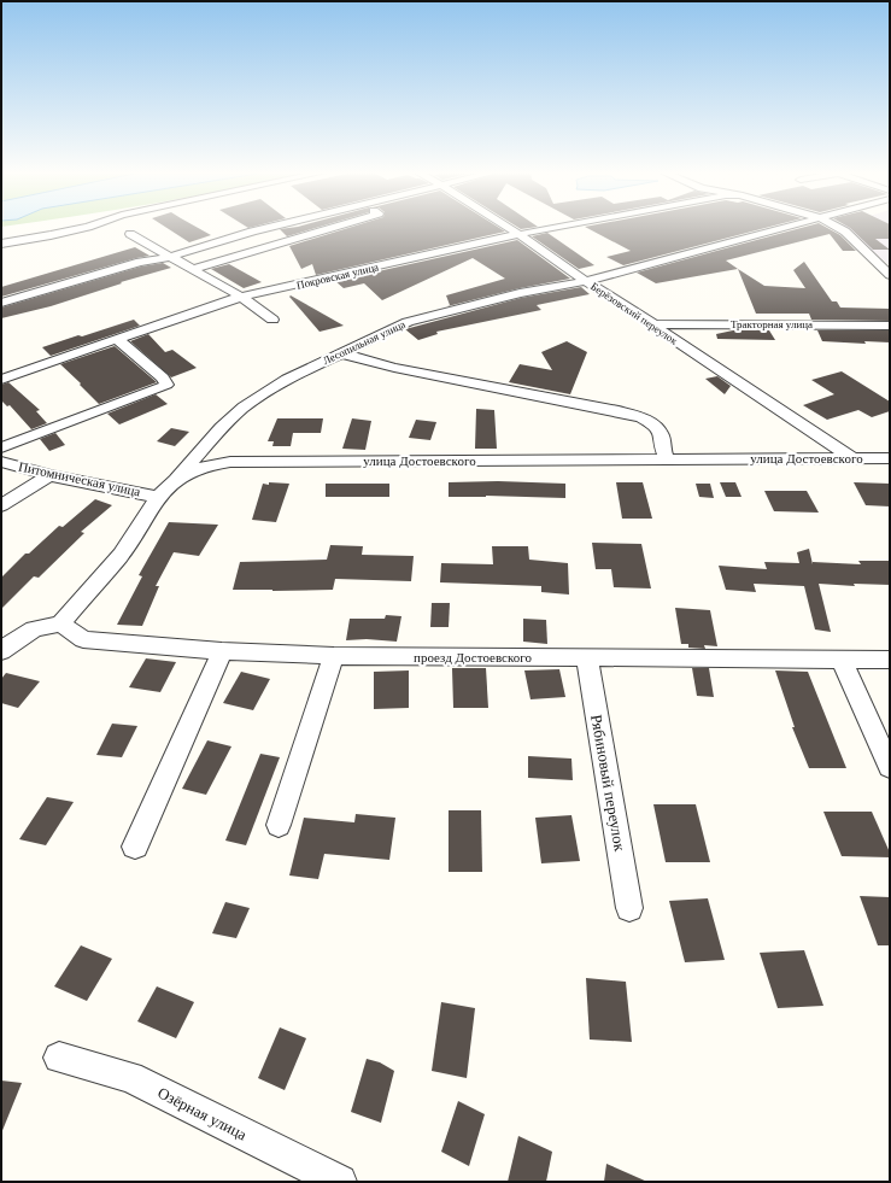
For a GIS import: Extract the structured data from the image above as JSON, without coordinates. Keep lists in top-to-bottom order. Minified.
{"streets":{"street":["Покровская улица","Берёзовский переулок","Тракторная улица","Лесопильная улица","улица Достоевского","Питомническая улица","проезд Достоевского","Рябиновый переулок","Озёрная улица"]},"crossings":[["Покровская улица","Берёзовский переулок"],["Берёзовский переулок","Тракторная улица"],["Берёзовский переулок","Лесопильная улица"],["Берёзовский переулок","улица Достоевского"],["Лесопильная улица","улица Достоевского"],["Лесопильная улица","Питомническая улица"],["Лесопильная улица","проезд Достоевского"],["проезд Достоевского","Рябиновый переулок"]]}
